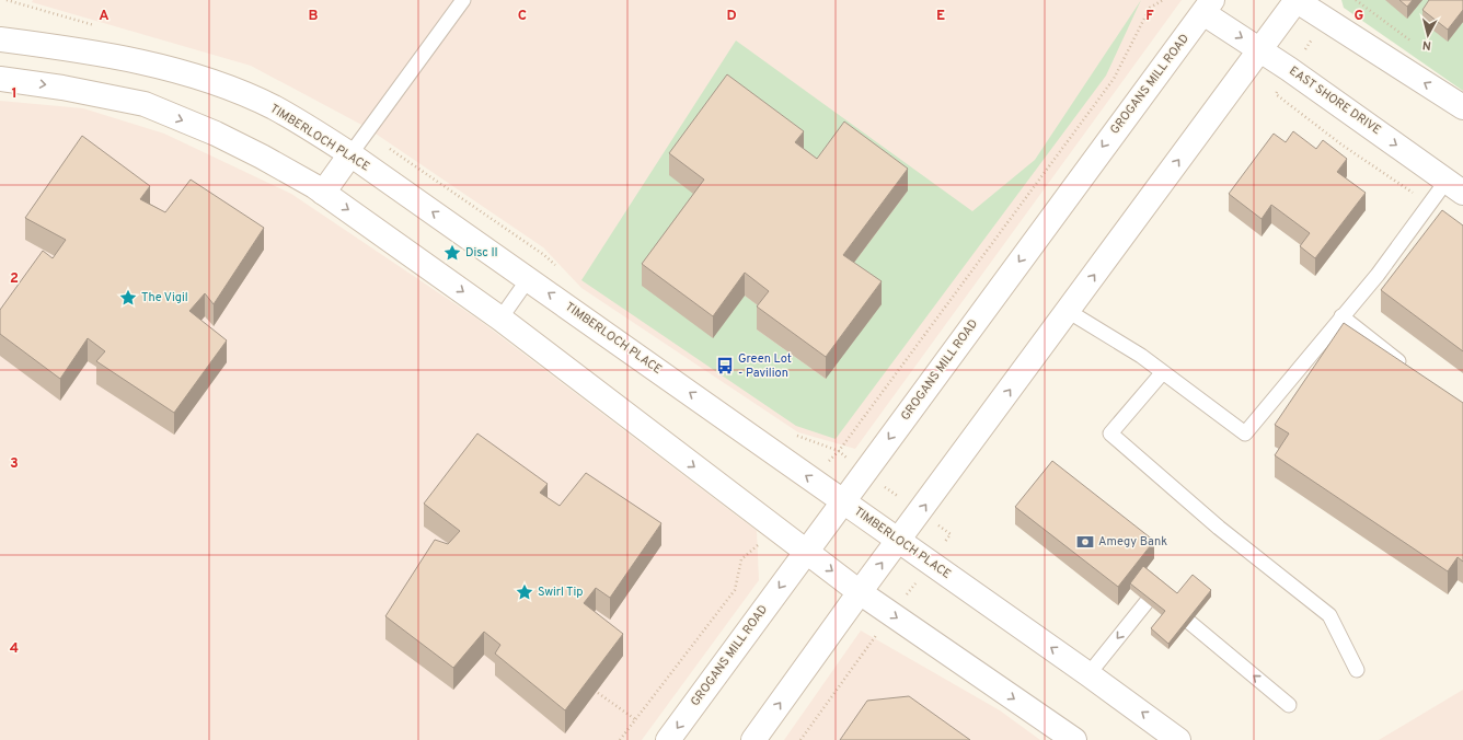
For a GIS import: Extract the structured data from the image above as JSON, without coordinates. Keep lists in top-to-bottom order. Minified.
{"streets":{"street":["GROGANS MILL ROAD","EAST SHORE DRIVE","TIMBERLOCH PLACE"]},"crossings":[["GROGANS MILL ROAD","EAST SHORE DRIVE"],["GROGANS MILL ROAD","TIMBERLOCH PLACE"]],"places":{"place":["Disc II","The Vigil","Swirl Tip"],"bus stop":["Green Lot - Pavilion"],"bank":["Amegy Bank"]},"north":"bottom","grid":{"columns":["A","B","C","D","E","F","G"],"rows":["1","2","3","4"]}}
